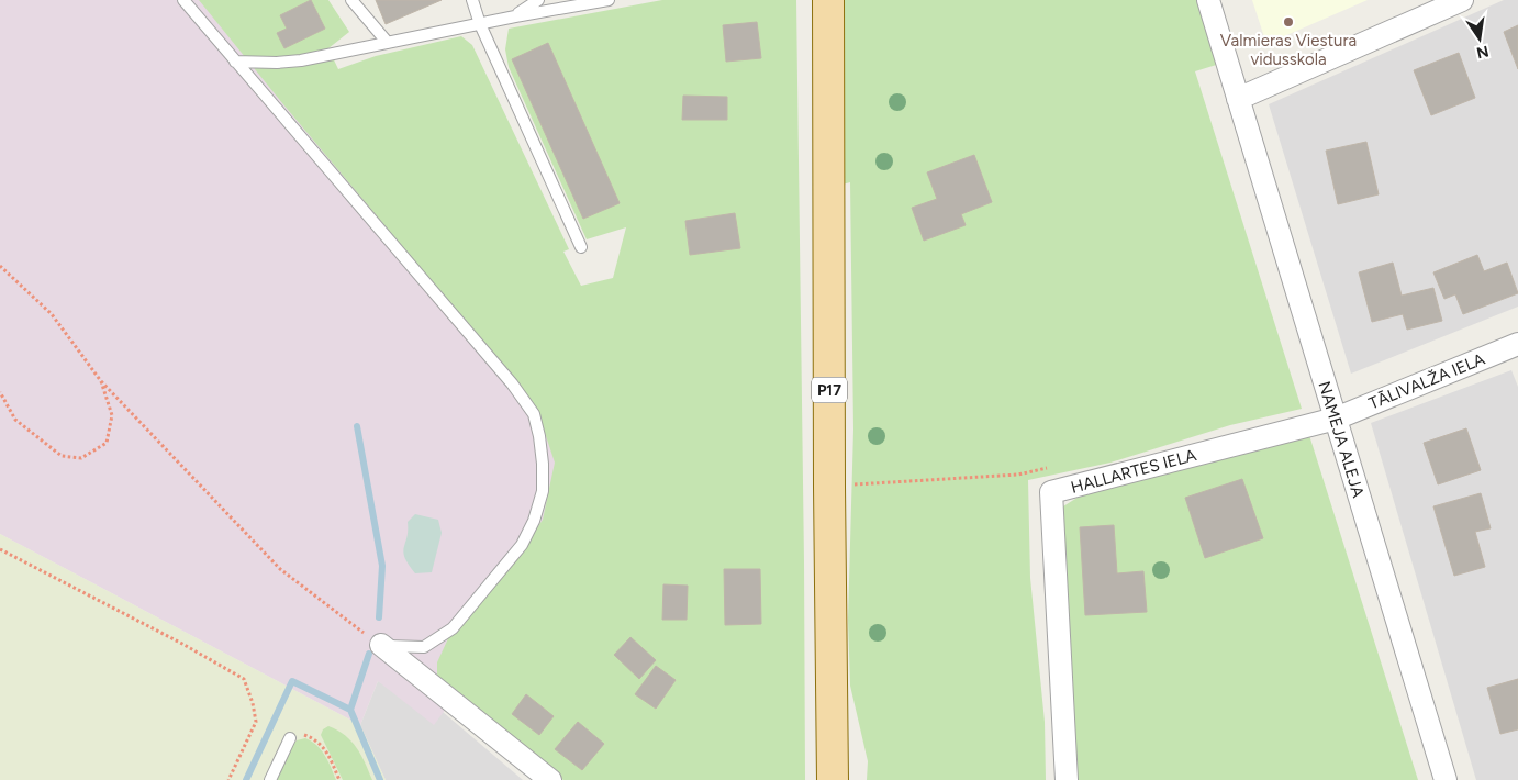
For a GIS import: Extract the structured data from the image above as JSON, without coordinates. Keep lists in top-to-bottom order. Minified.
{"streets":{"main road":["P17"],"street":["TĀLIVALŽA IELA","NAMEJA ALEJA","HALLARTES IELA"]},"crossings":[["TĀLIVALŽA IELA","NAMEJA ALEJA"],["TĀLIVALŽA IELA","HALLARTES IELA"],["NAMEJA ALEJA","HALLARTES IELA"]],"places":["Valmieras Viestura vidusskola"],"north":"bottom"}
